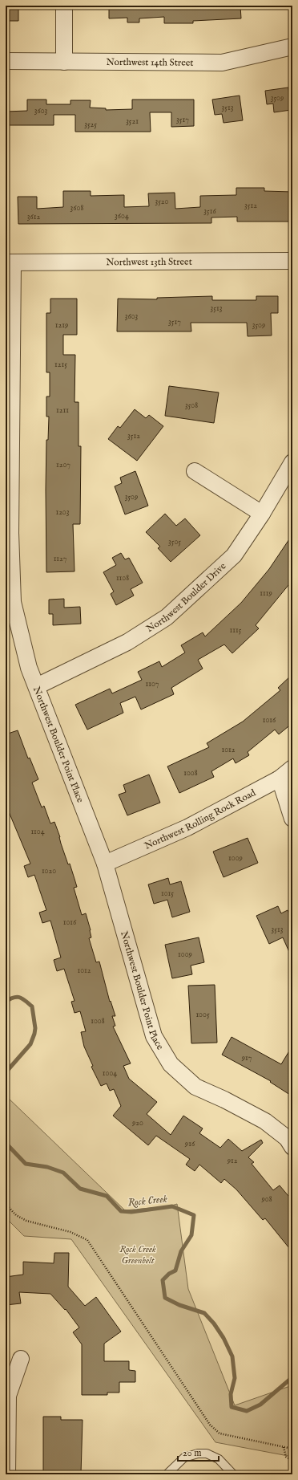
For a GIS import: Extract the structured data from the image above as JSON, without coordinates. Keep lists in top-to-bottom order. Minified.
{"streets":{"street":["Northwest 14th Street","Northwest 13th Street","Northwest Boulder Drive","Northwest Boulder Point Place","Northwest Rolling Rock Road"]},"crossings":[["Northwest 13th Street","Northwest Boulder Point Place"],["Northwest Boulder Drive","Northwest Boulder Point Place"],["Northwest Boulder Point Place","Northwest Rolling Rock Road"]],"water":["Rock Creek"],"parks":["Rock Creek Greenbelt"],"house_numbers":["3509","3513","3603","3517","3521","3525","3520","3512","3608","3516","3604","3612","3513","3603","3517","1219","3509","1215","3508","1211","3512","1207","3509","1203","3505","1127","1108","1119","1115","1107","1016","1012","1008","1104","1009","1020","1015","1016","3513","1009","1012","1005","1008","917","1004","920","916","912","908"],"scale_bar":"20 m"}
